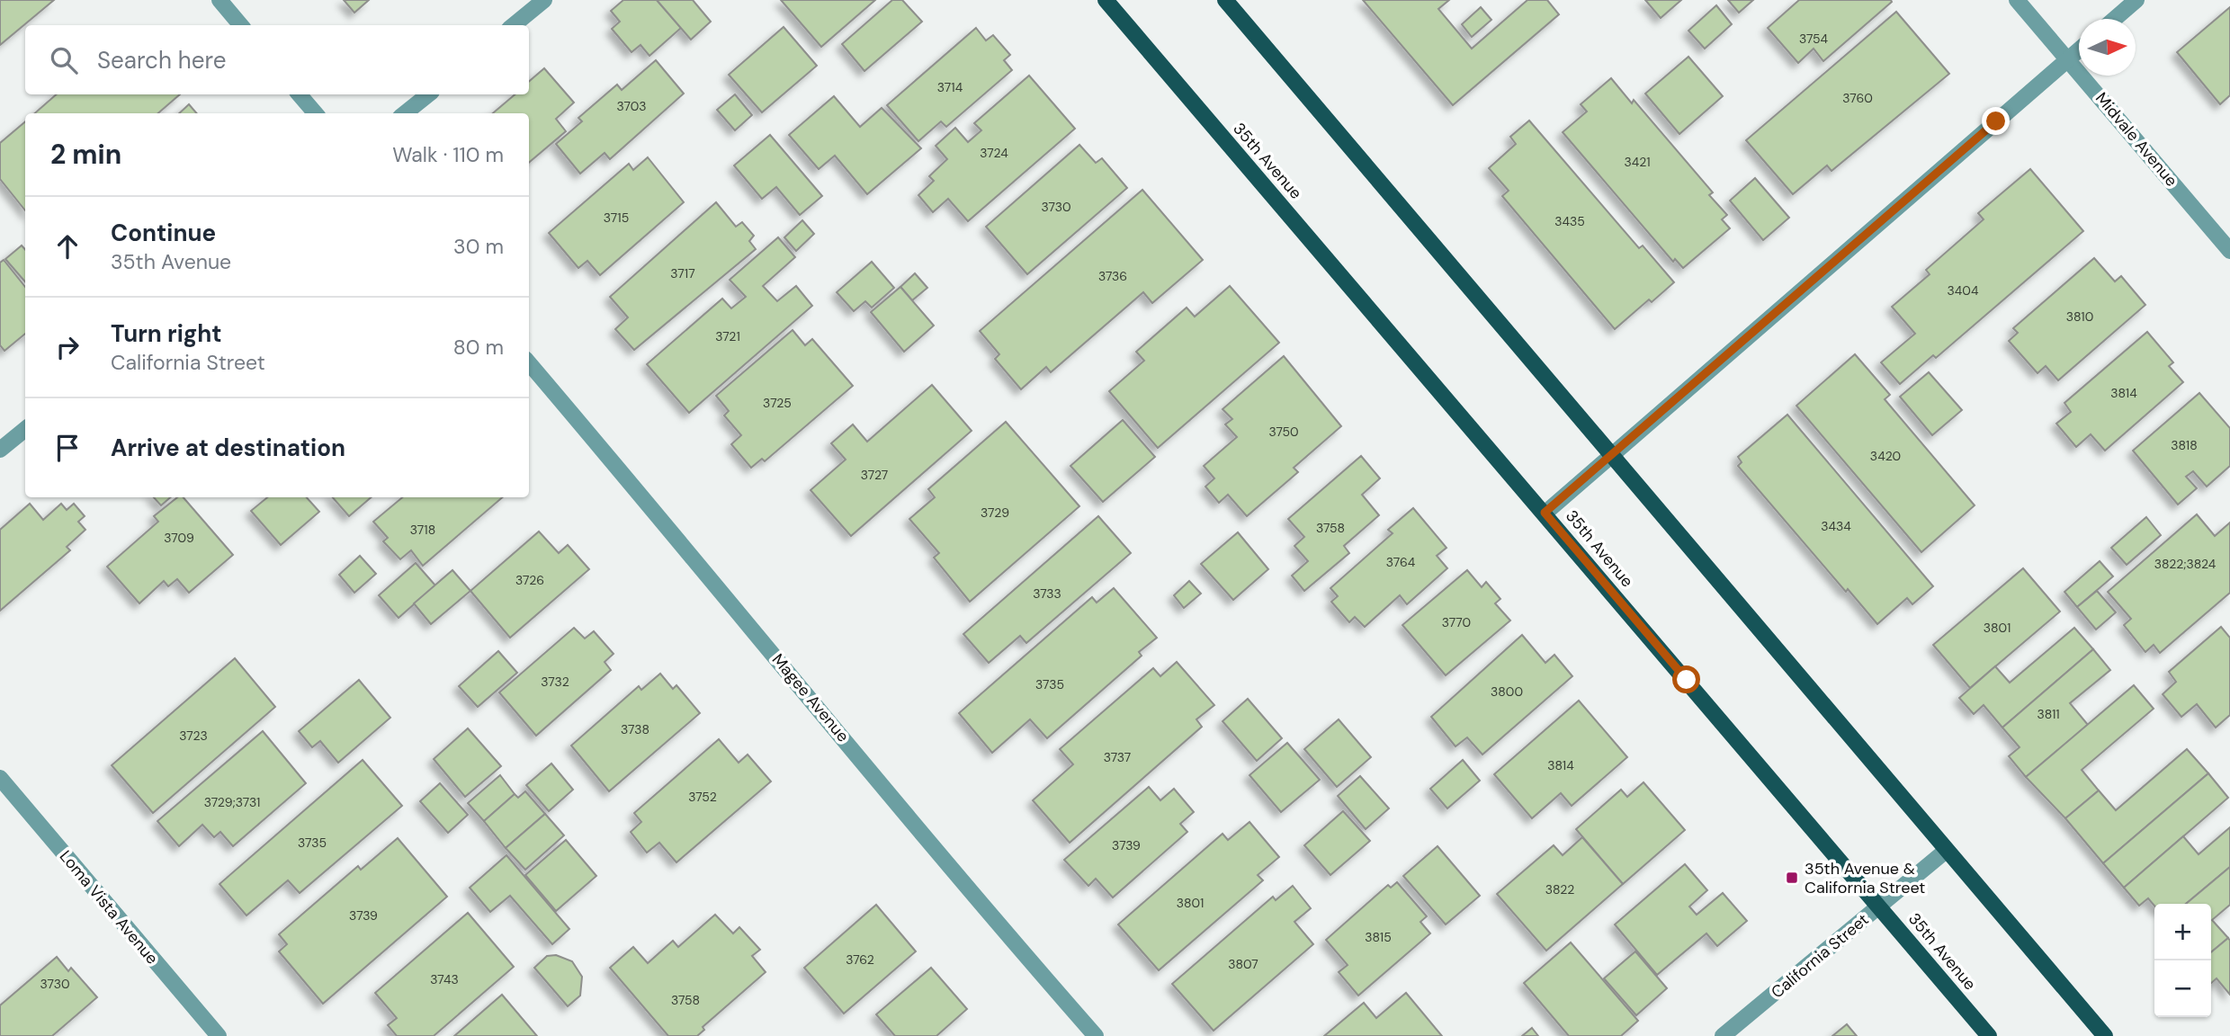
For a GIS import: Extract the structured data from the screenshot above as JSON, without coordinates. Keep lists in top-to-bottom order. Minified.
{"streets":{"main road":["35th Avenue"],"street":["Midvale Avenue","Magee Avenue","Loma Vista Avenue","California Street"]},"crossings":[["35th Avenue","California Street"]],"places":{"transit":["35th Avenue & California Street"]},"house_numbers":["3754","3714","3760","3703","3724","3421","3730","3715","3435","3717","3736","3404","3810","3721","3814","3725","3750","3818","3420","3727","3729","3434","3758","3718","3709","3764","3822;3824","3726","3733","3770","3801","3732","3735","3800","3811","3738","3723","3737","3814","3752","3729;3731","3735","3739","3822","3801","3739","3815","3762","3807","3743","3730","3758"],"north":"right","page":{"search":"Search here","heading":["2 min","Walk · 110 m"],"list":[["Continue","35th Avenue","30 m"],["Turn right","California Street","80 m"],"Arrive at destination"],"map_buttons":["+","−"]}}
